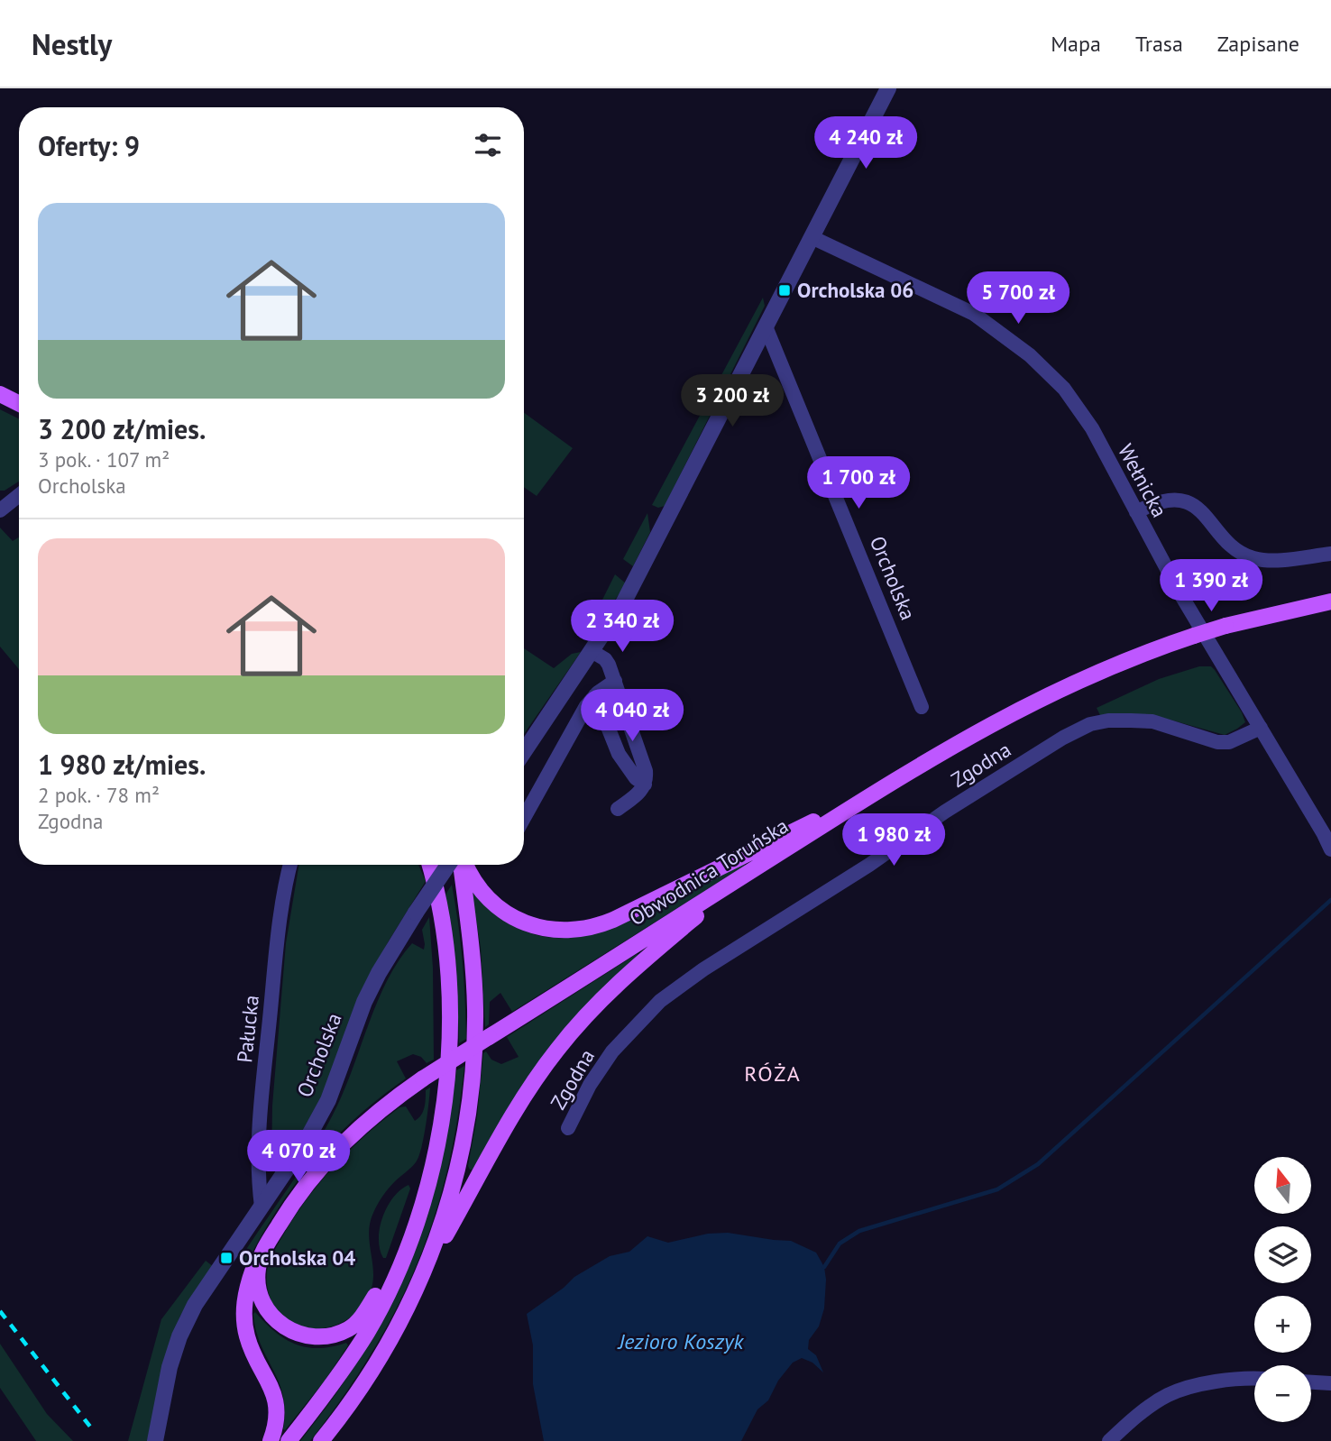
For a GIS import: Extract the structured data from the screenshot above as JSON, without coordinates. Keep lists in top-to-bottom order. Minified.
{"streets":{"main road":["Obwodnica Toruńska"],"street":["Wełnicka","Orcholska","Zgodna","Pałucka"]},"crossings":[["Wełnicka","Zgodna"],["Orcholska","Pałucka"]],"districts":["RÓŻA"],"water":["Jezioro Koszyk"],"places":{"transit":["Orcholska 06","Orcholska 04"]},"north":"top","page":{"header":"Nestly","nav":["Mapa","Trasa","Zapisane"],"heading":"Oferty: 9","price":["4 240 zł","5 700 zł","3 200 zł","1 700 zł","1 390 zł","2 340 zł","4 040 zł","1 980 zł","4 070 zł"],"list":[{"name":"3 200 zł/mies.","note":"3 pok. · 107 m² · Orcholska"},{"name":"1 980 zł/mies.","note":"2 pok. · 78 m² · Zgodna"}],"map_buttons":["+","−"]}}
